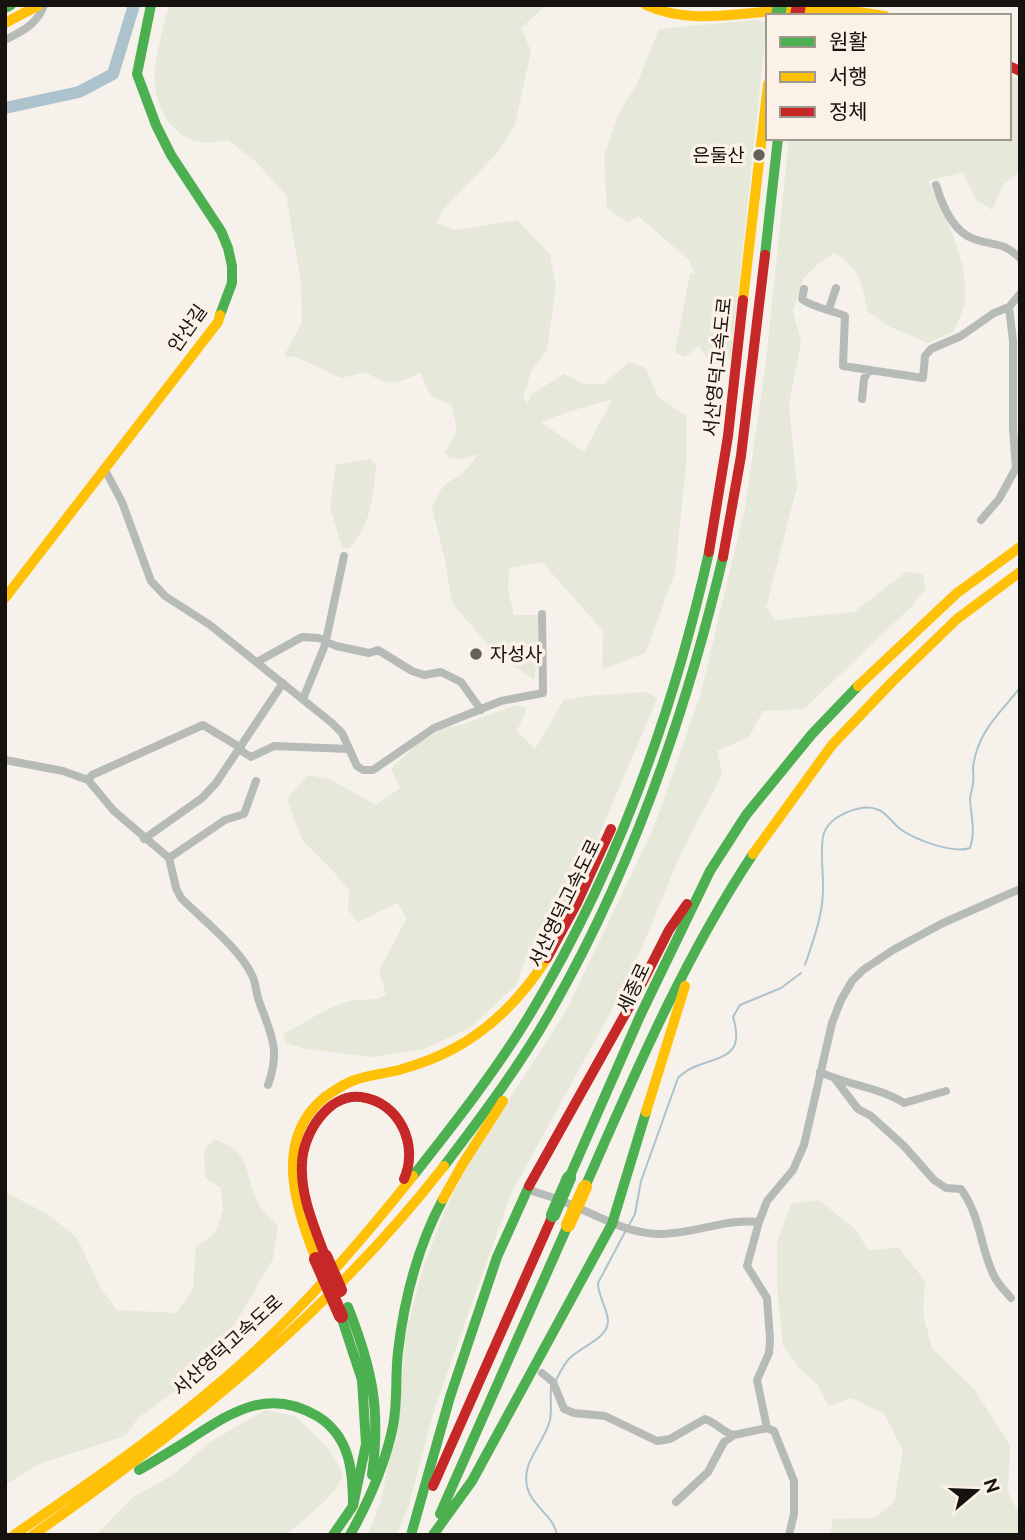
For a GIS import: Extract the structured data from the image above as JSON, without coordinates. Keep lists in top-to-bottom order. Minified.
{"streets":{"main road":["안산길","서산영덕고속도로","세종로"]},"places":["은둘산","자성사"],"legend":["원활","서행","정체"],"north":"right"}
